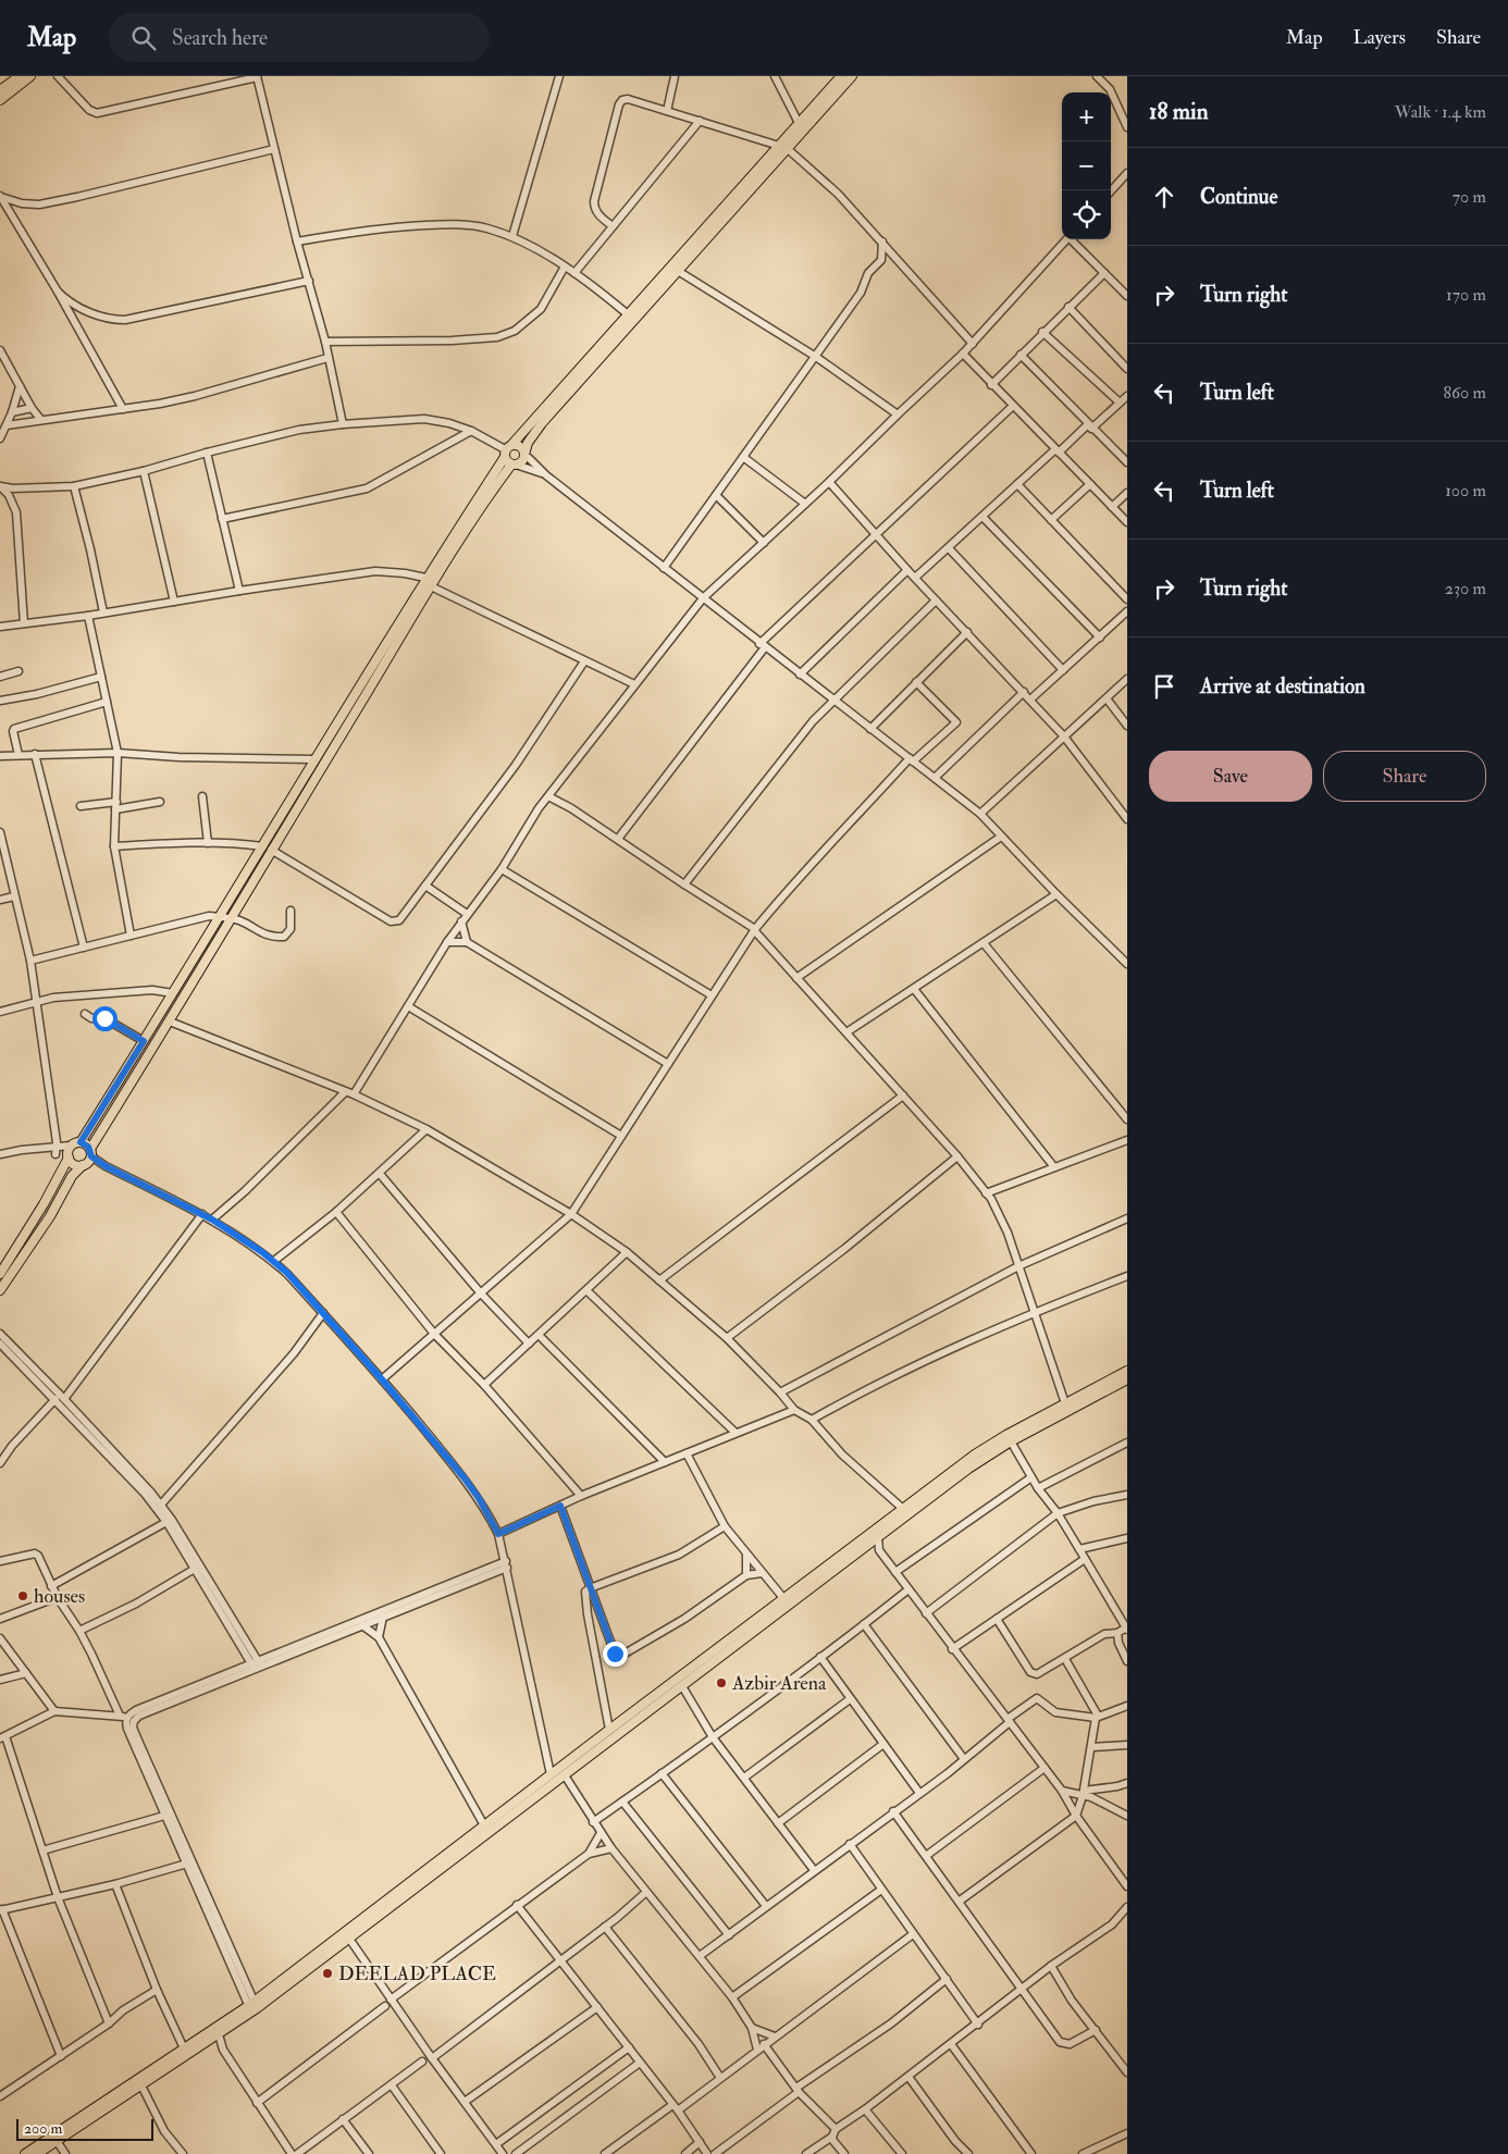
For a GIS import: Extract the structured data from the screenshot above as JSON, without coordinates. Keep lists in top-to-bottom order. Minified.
{"places":["houses","Azbir Arena","DEELAD PLACE"],"scale_bar":"200 m","page":{"header":"Map","search":"Search here","nav":["Map","Layers","Share"],"heading":["18 min","Walk · 1.4 km"],"map_buttons":["+","−"],"list":[["Continue","70 m"],["Turn right","170 m"],["Turn left","860 m"],["Turn left","100 m"],["Turn right","230 m"],"Arrive at destination"],"buttons":["Save","Share"],"scale":"200 m"}}
